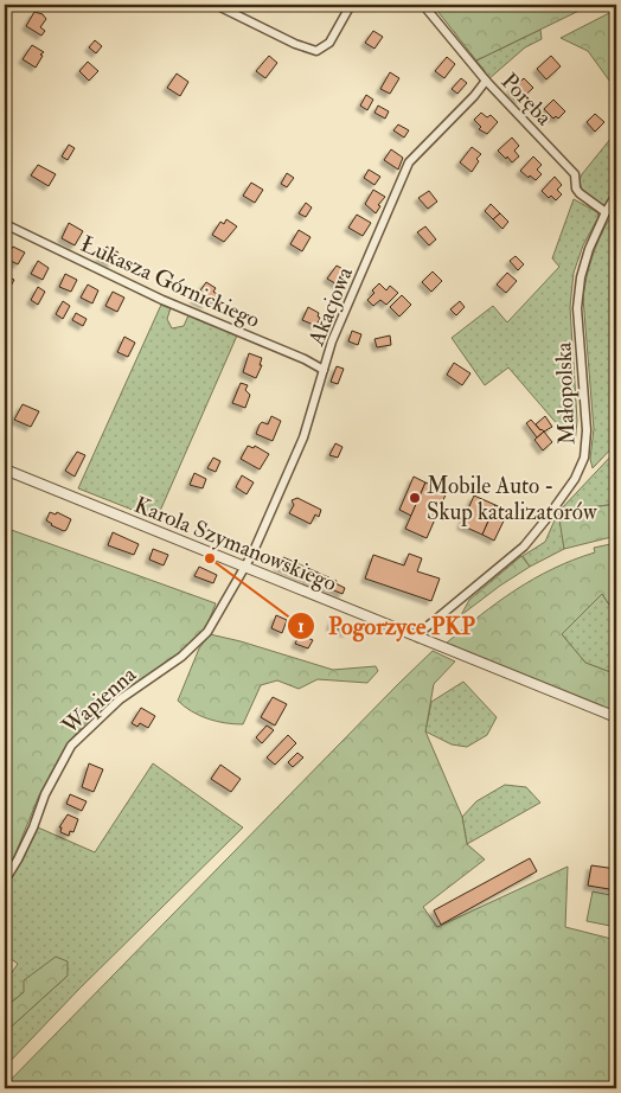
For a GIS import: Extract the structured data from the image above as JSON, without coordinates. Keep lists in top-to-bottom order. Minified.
{"streets":{"street":["Poręba","Łukasza Górnickiego","Akacjowa","Małopolska","Karola Szymanowskiego","Wapienna"]},"crossings":[["Poręba","Akacjowa"],["Poręba","Małopolska"],["Łukasza Górnickiego","Akacjowa"],["Akacjowa","Karola Szymanowskiego"],["Akacjowa","Wapienna"],["Małopolska","Karola Szymanowskiego"],["Karola Szymanowskiego","Wapienna"]],"places":["Mobile Auto - Skup katalizatorów","Pogorzyce PKP"]}
